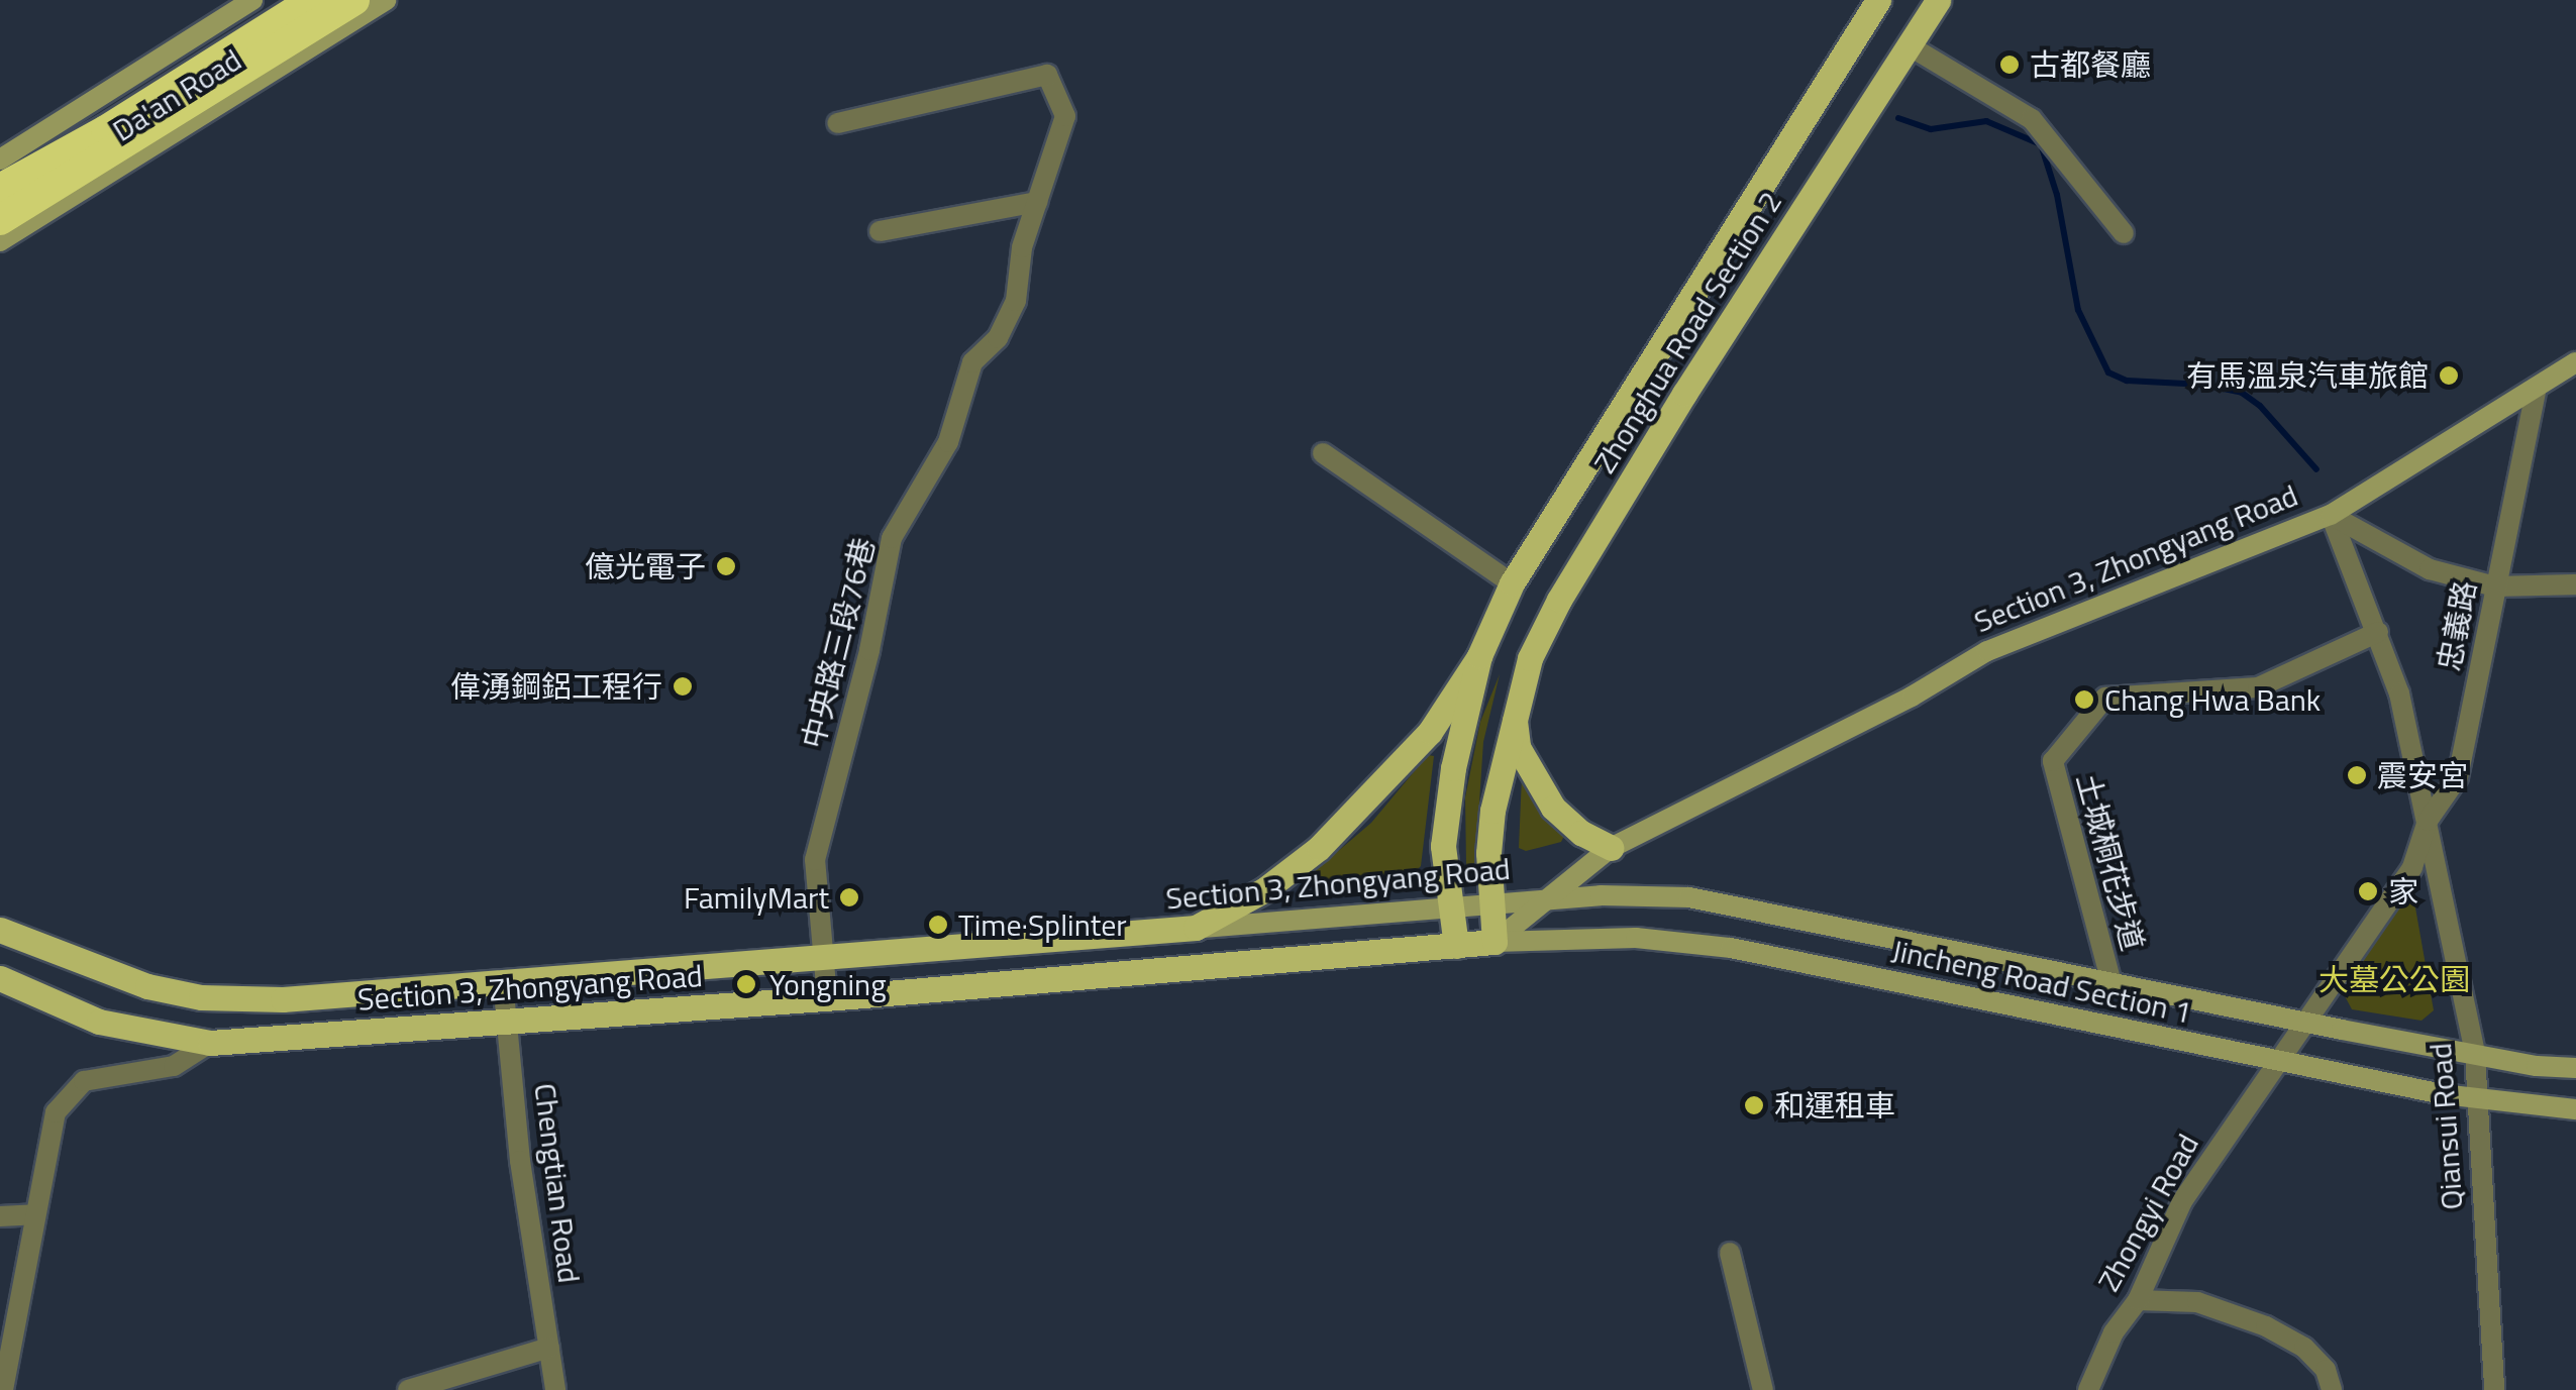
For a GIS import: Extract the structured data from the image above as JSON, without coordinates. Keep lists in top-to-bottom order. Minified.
{"streets":{"main road":["Da'an Road","Zhonghua Road Section 2","Section 3, Zhongyang Road","Jincheng Road Section 1"],"street":["忠義路","中央路三段76巷","土城桐花步道","Qiansui Road","Chengtian Road","Zhongyi Road"]},"crossings":[["Zhonghua Road Section 2","Section 3, Zhongyang Road"],["Zhonghua Road Section 2","Jincheng Road Section 1"],["Section 3, Zhongyang Road","忠義路"],["Section 3, Zhongyang Road","中央路三段76巷"],["Section 3, Zhongyang Road","Jincheng Road Section 1"],["Section 3, Zhongyang Road","Qiansui Road"],["Section 3, Zhongyang Road","Chengtian Road"],["忠義路","Jincheng Road Section 1"],["忠義路","Qiansui Road"],["忠義路","Zhongyi Road"],["土城桐花步道","Jincheng Road Section 1"],["土城桐花步道","Qiansui Road"],["Jincheng Road Section 1","Qiansui Road"],["Jincheng Road Section 1","Zhongyi Road"]],"parks":["大墓公公園"],"places":["古都餐廳","有馬溫泉汽車旅館","億光電子","偉湧鋼鋁工程行","Chang Hwa Bank","震安宮","家","FamilyMart","Time·Splinter","Yongning","和運租車"]}
